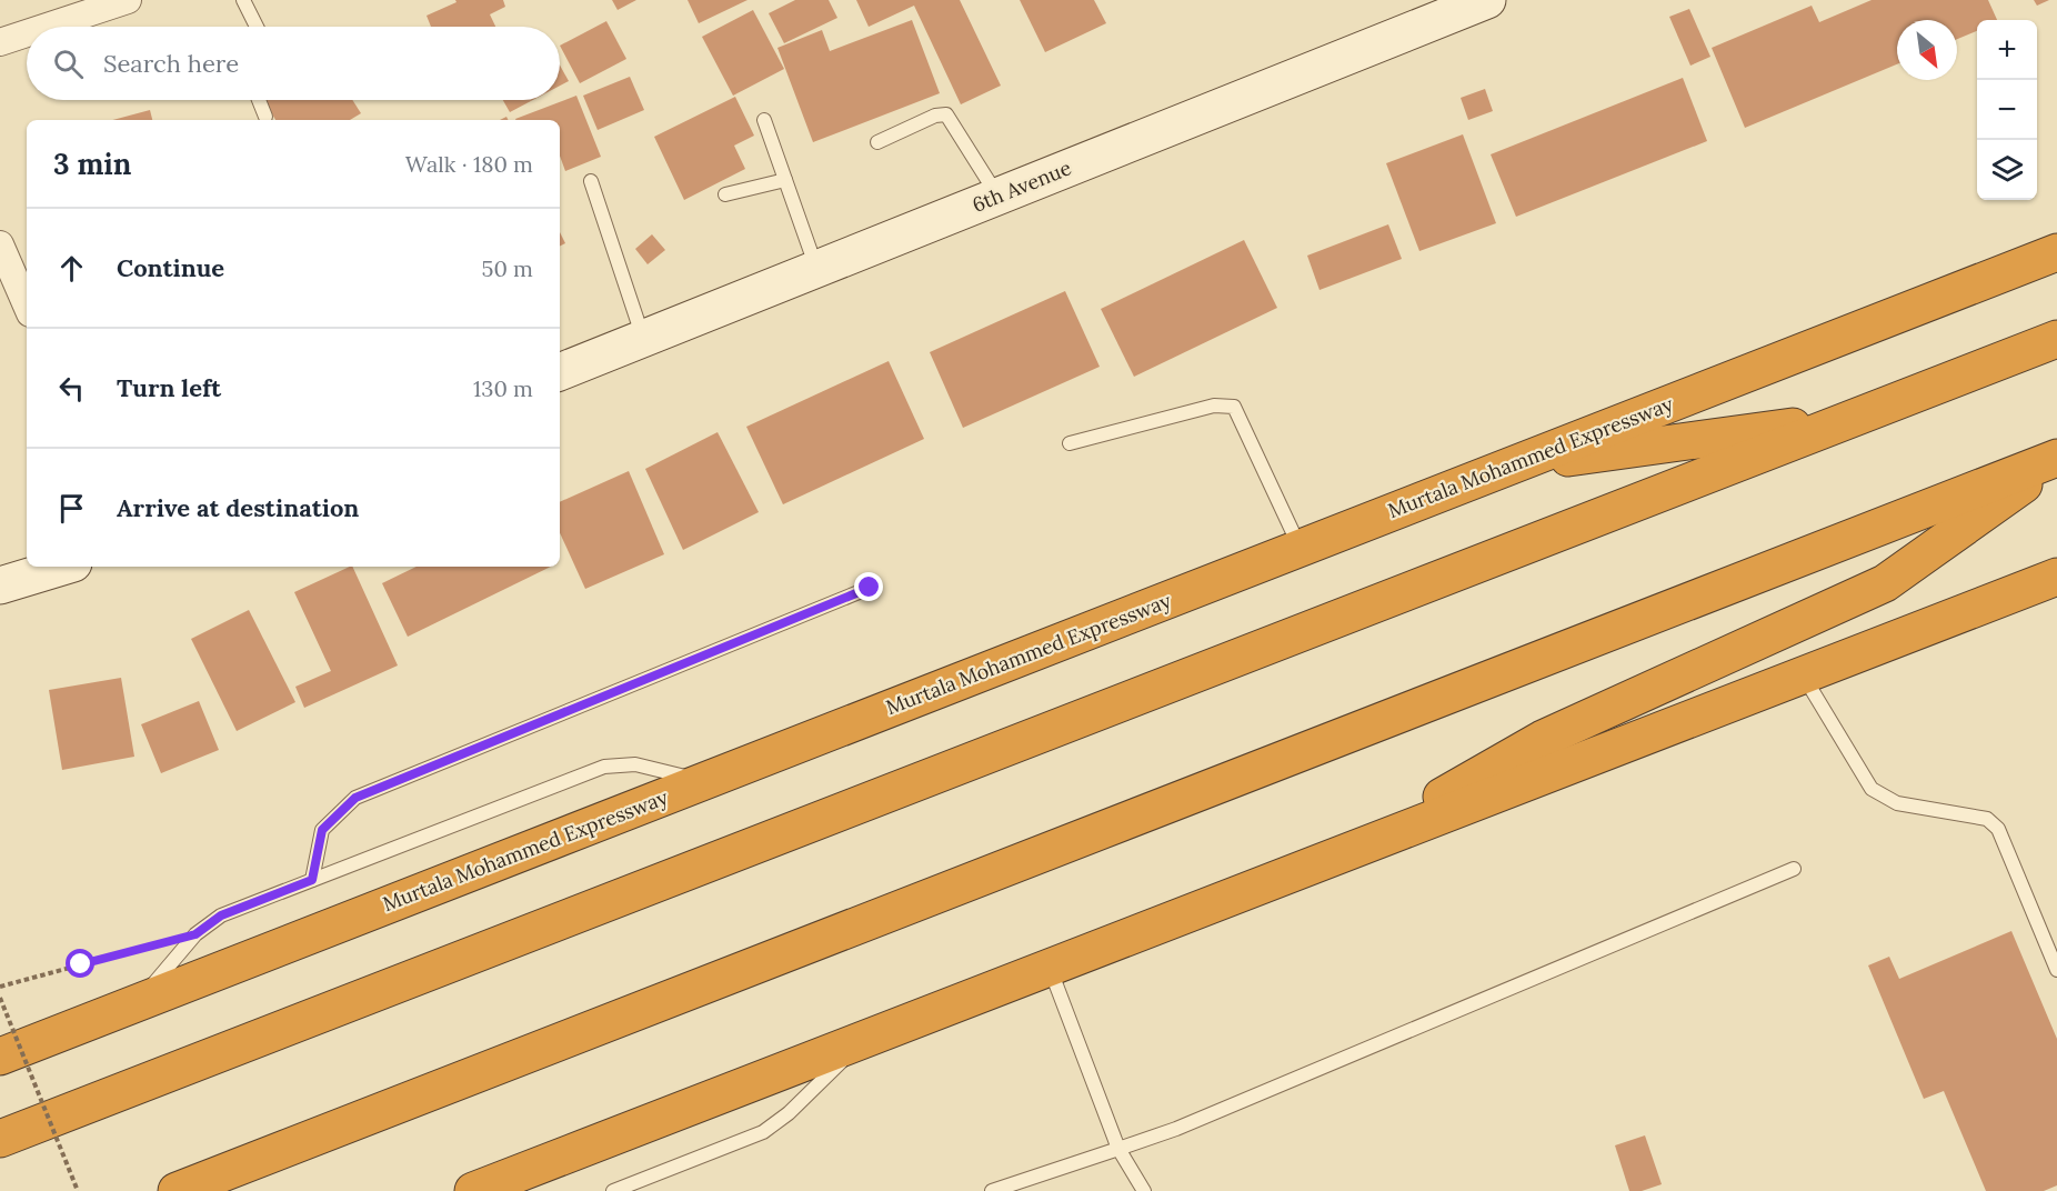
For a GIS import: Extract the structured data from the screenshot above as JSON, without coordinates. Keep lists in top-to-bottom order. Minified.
{"streets":{"highway":["Murtala Mohammed Expressway"],"street":["6th Avenue"]},"north":"bottom right","page":{"map_buttons":["+","−"],"search":"Search here","heading":["3 min","Walk · 180 m"],"list":[["Continue","50 m"],["Turn left","130 m"],"Arrive at destination"]}}
